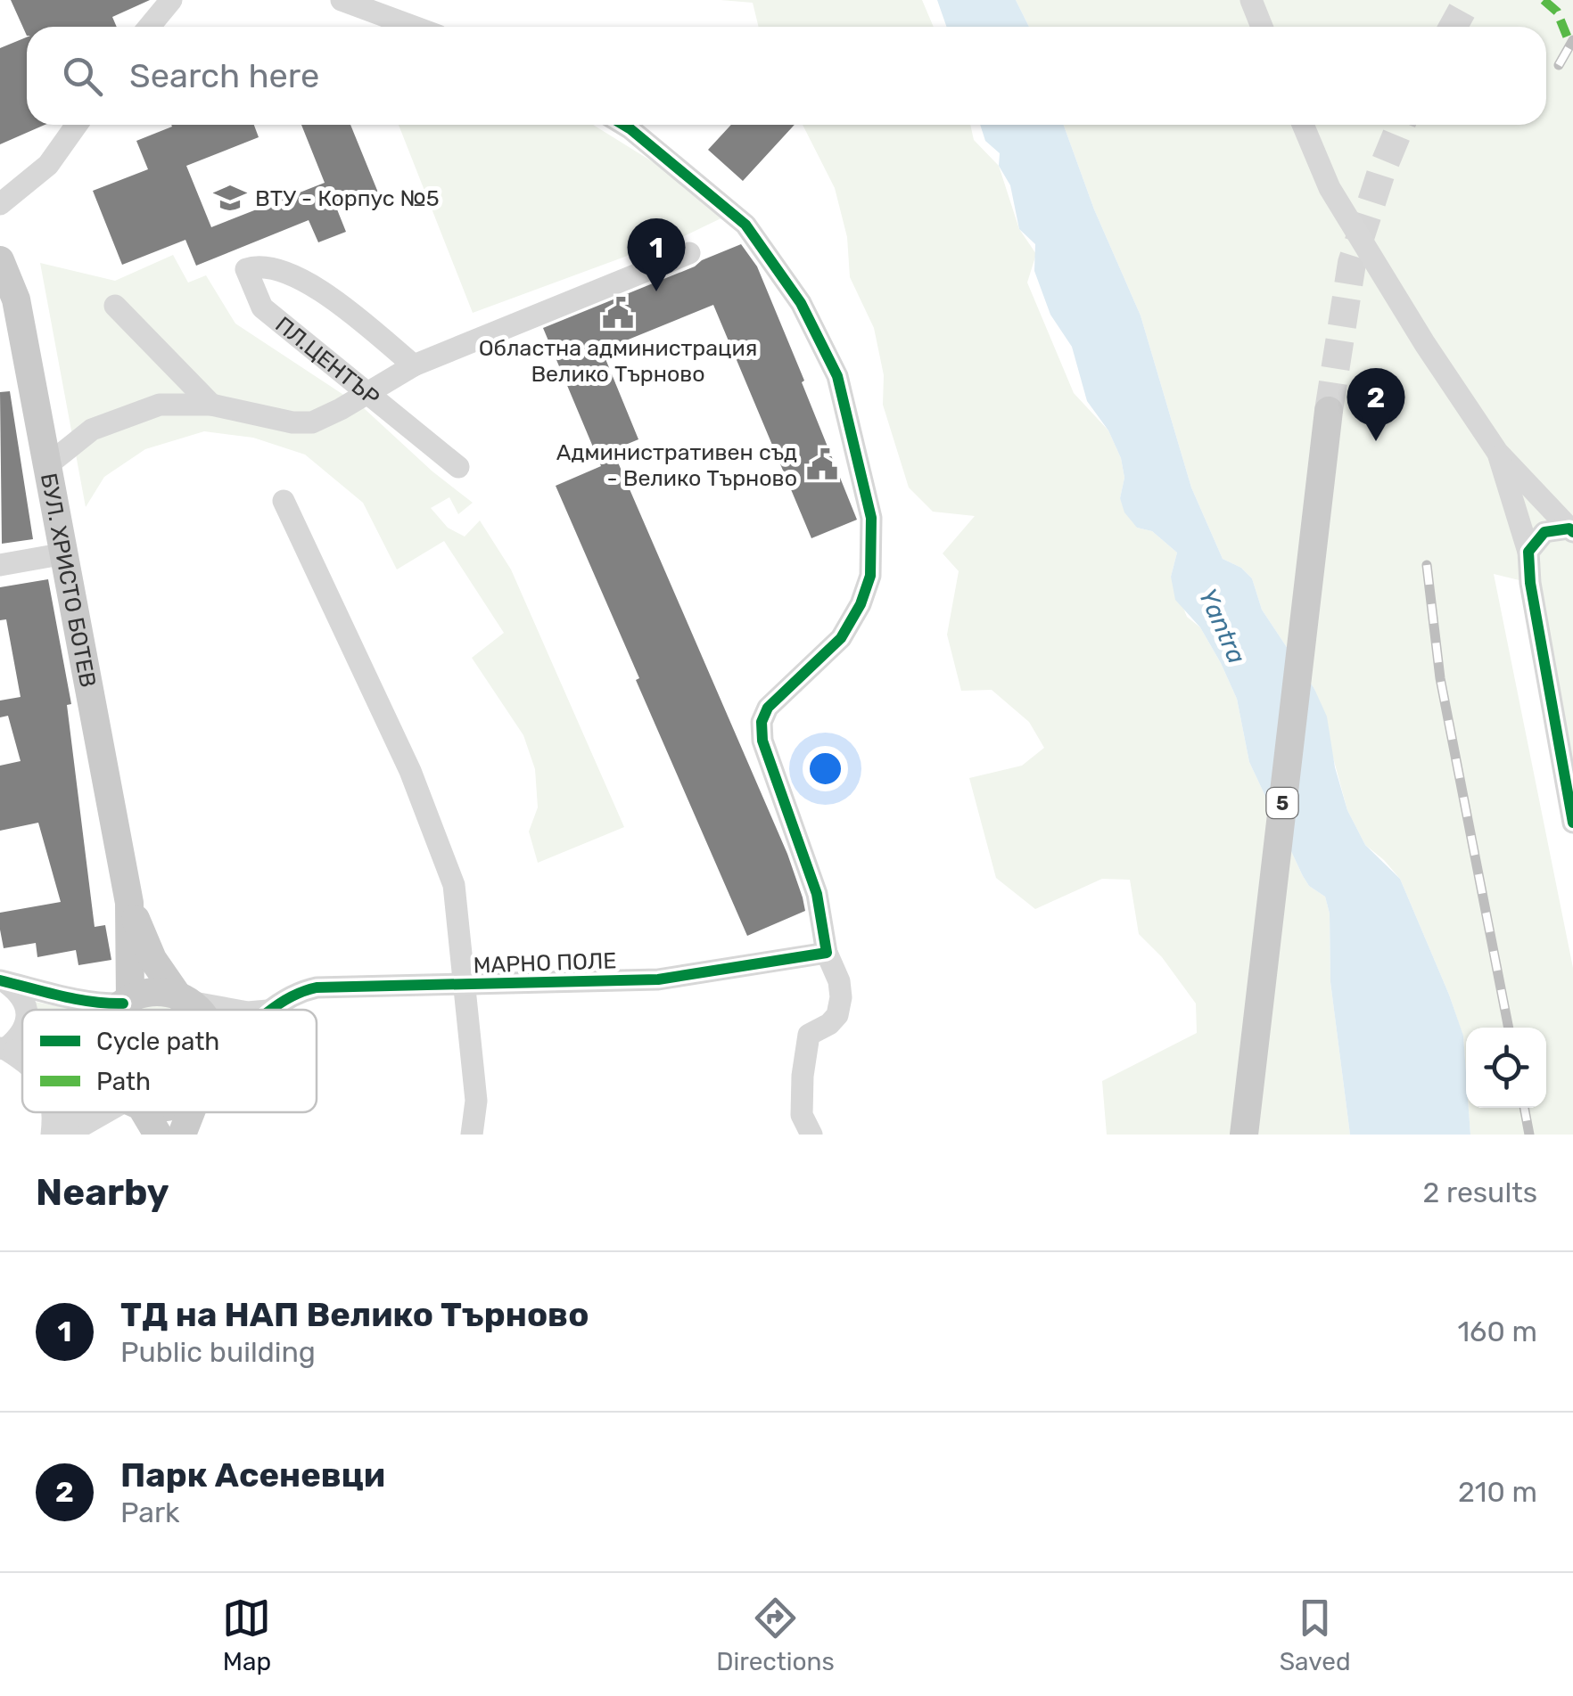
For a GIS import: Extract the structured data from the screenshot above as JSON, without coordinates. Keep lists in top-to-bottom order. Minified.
{"streets":{"main road":["БУЛ. ХРИСТО БОТЕВ","5"],"street":["ПЛ.ЦЕНТЪР","МАРНО ПОЛЕ"]},"water":["Yantra"],"places":{"school or university":["ВТУ - Корпус №5"],"public building":["Областна администрация Велико Търново","Административен съд - Велико Търново"]},"legend":["Cycle path","Path"],"page":{"search":"Search here","pins":["1","2"],"heading":["Nearby","2 results"],"list":[{"mark":"1","name":"ТД на НАП Велико Търново","note":"Public building","value":"160 m"},{"mark":"2","name":"Парк Асеневци","note":"Park","value":"210 m"}],"nav":["Map","Directions","Saved"]}}
